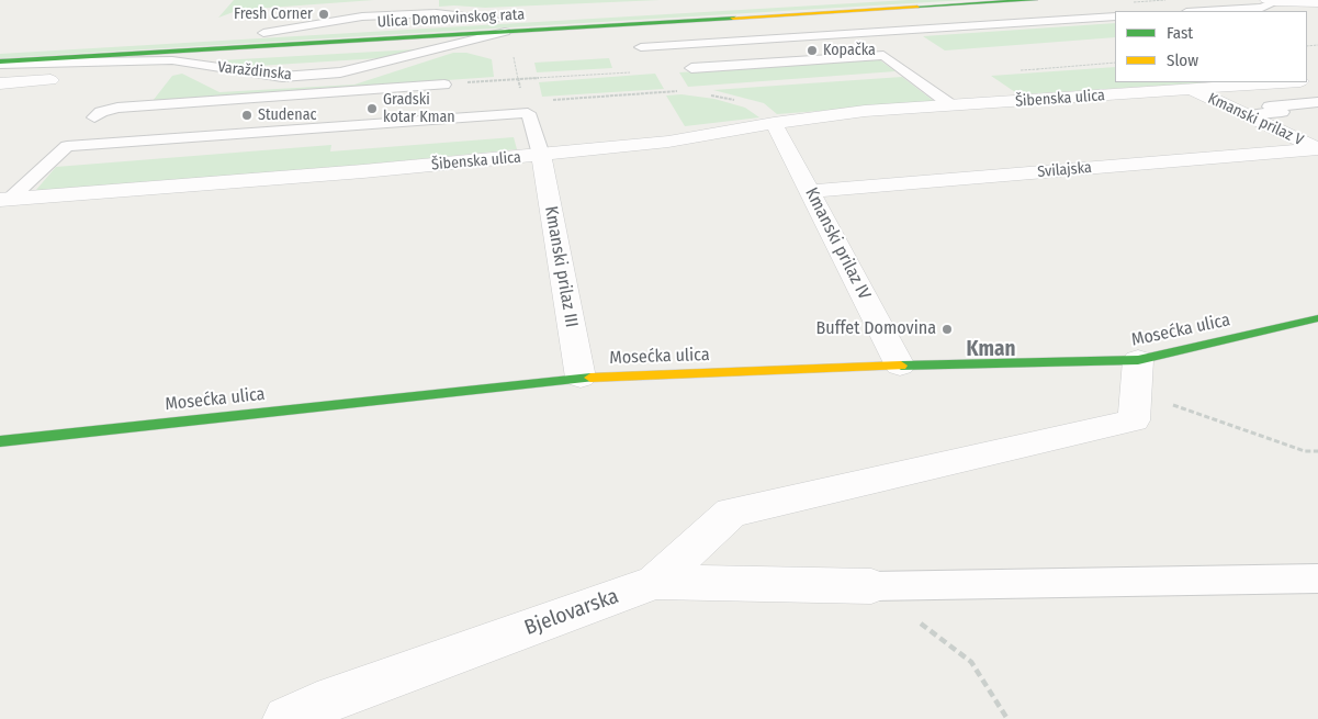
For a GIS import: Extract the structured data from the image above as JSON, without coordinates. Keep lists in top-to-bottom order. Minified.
{"streets":{"main road":["Ulica Domovinskog rata","Mosećka ulica"],"street":["Šibenska ulica","Kmanski prilaz V","Svilajska","Kmanski prilaz IV","Kmanski prilaz III","Bjelovarska"],"lane":["Varaždinska"]},"crossings":[["Ulica Domovinskog rata","Varaždinska"],["Šibenska ulica","Kmanski prilaz V"],["Šibenska ulica","Kmanski prilaz IV"],["Šibenska ulica","Kmanski prilaz III"],["Kmanski prilaz V","Svilajska"],["Svilajska","Kmanski prilaz IV"],["Kmanski prilaz IV","Mosećka ulica"],["Kmanski prilaz III","Mosećka ulica"]],"districts":["Kman"],"places":["Fresh Corner","Kopačka","Gradski kotar Kman","Studenac","Buffet Domovina"],"legend":["Fast","Slow"]}
